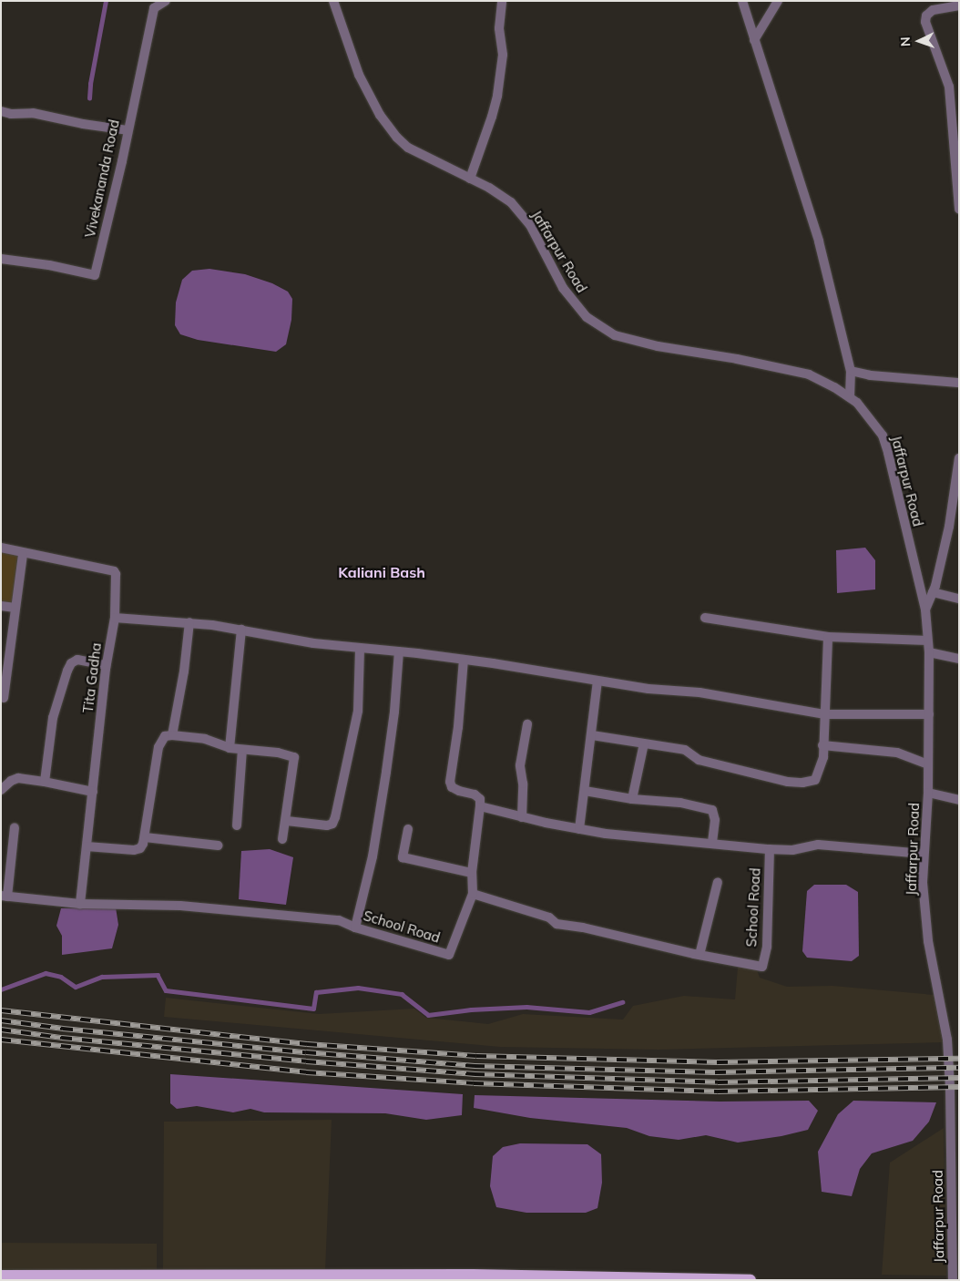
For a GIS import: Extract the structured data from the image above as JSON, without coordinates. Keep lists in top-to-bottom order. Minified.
{"streets":{"street":["Vivekananda Road","Jaffarpur Road","Tita Gadha","School Road"]},"crossings":[["Tita Gadha","School Road"]],"districts":["Kaliani Bash"],"north":"left"}
